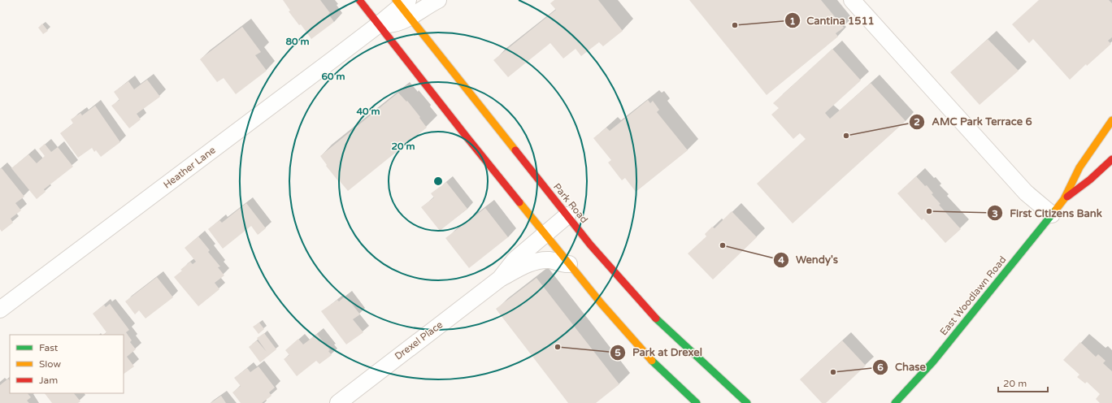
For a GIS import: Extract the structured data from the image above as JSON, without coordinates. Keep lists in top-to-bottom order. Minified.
{"streets":{"main road":["Park Road","East Woodlawn Road"],"street":["Heather Lane","Drexel Place"]},"crossings":[["Heather Lane","Park Road"],["Park Road","Drexel Place"]],"places":["Cantina 1511","AMC Park Terrace 6","First Citizens Bank","Wendy's","Park at Drexel","Chase"],"legend":["Fast","Slow","Jam"],"scale_bar":"20 m","rings":["80 m","60 m","40 m","20 m"]}
